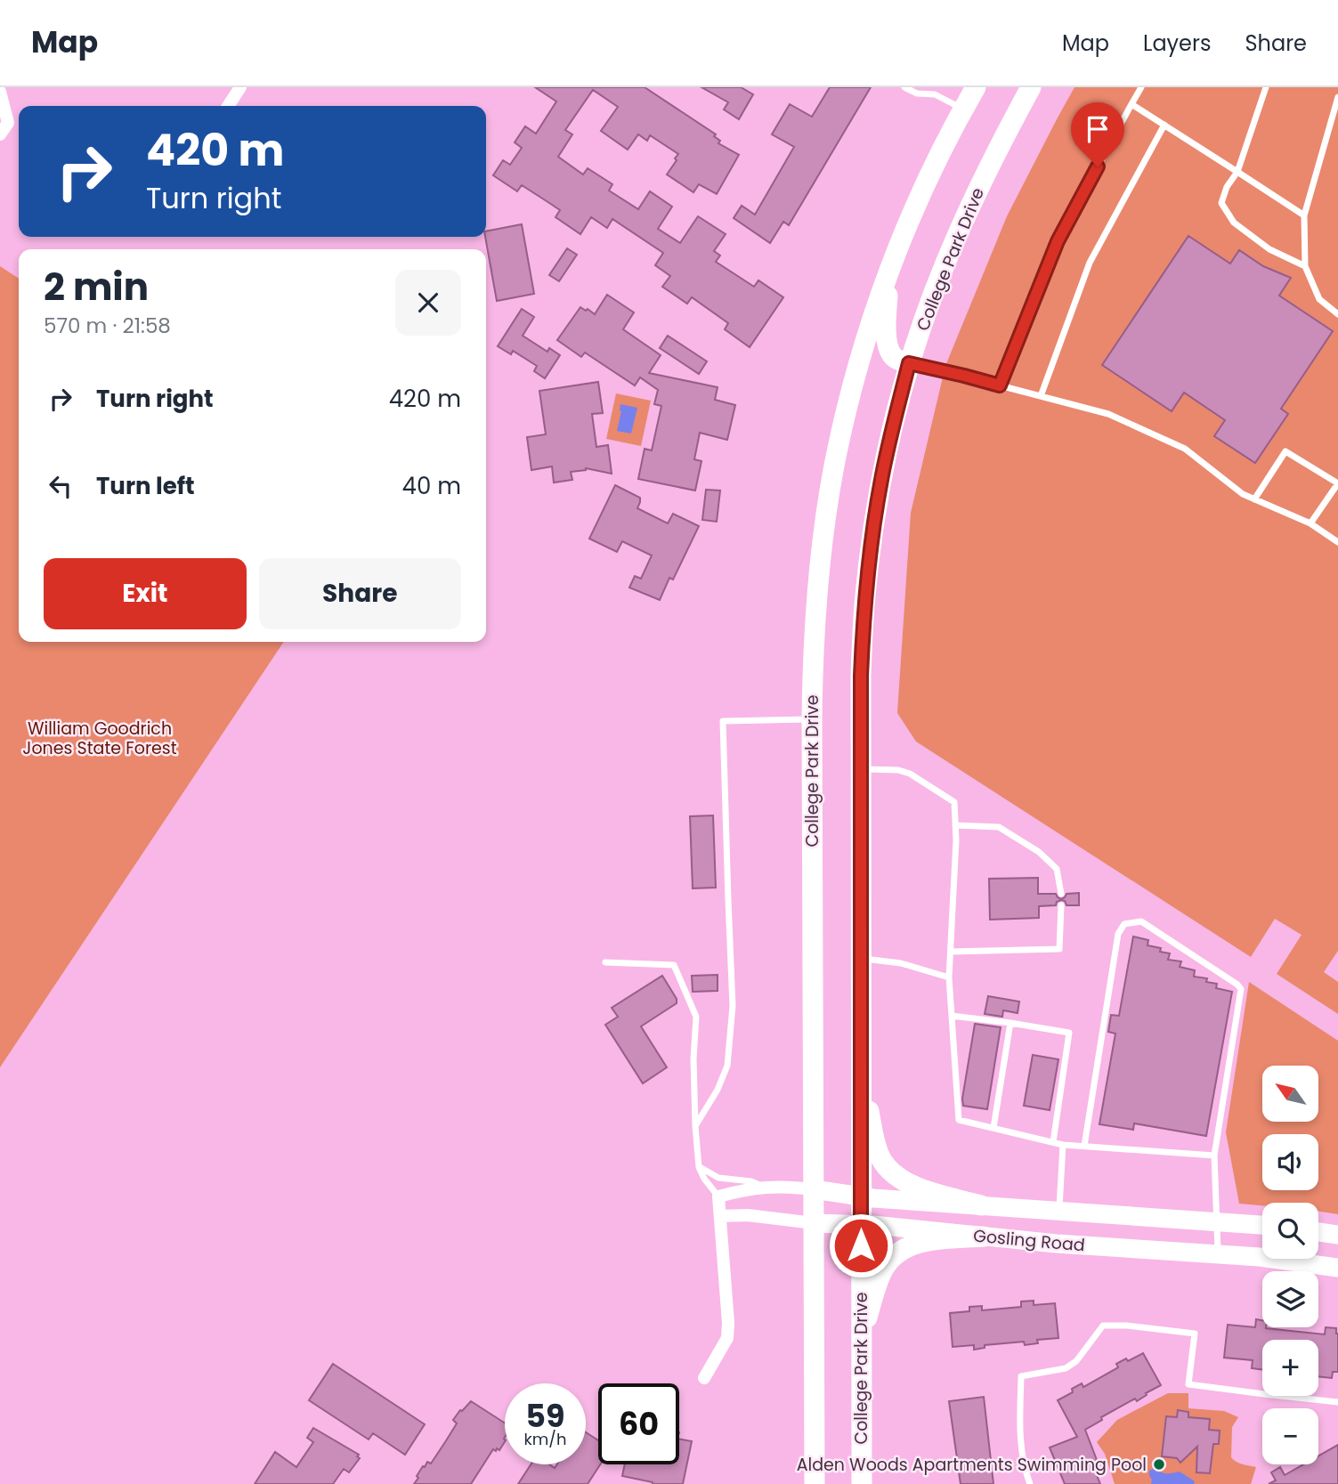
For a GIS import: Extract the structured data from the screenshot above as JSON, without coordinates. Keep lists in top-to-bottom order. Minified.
{"streets":{"main road":["College Park Drive","Gosling Road"]},"crossings":[["College Park Drive","Gosling Road"]],"parks":["William Goodrich Jones State Forest"],"places":["Alden Woods Apartments Swimming Pool"],"north":"top left","page":{"header":"Map","nav":["Map","Layers","Share"],"turn":["420 m","Turn right"],"heading":["2 min","570 m · 21:58"],"list":[{"name":"Turn right","value":"420 m"},{"name":"Turn left","value":"40 m"}],"buttons":["Exit","Share"],"map_buttons":["+","−"],"speed":"59 km/h","limit":"60"}}
